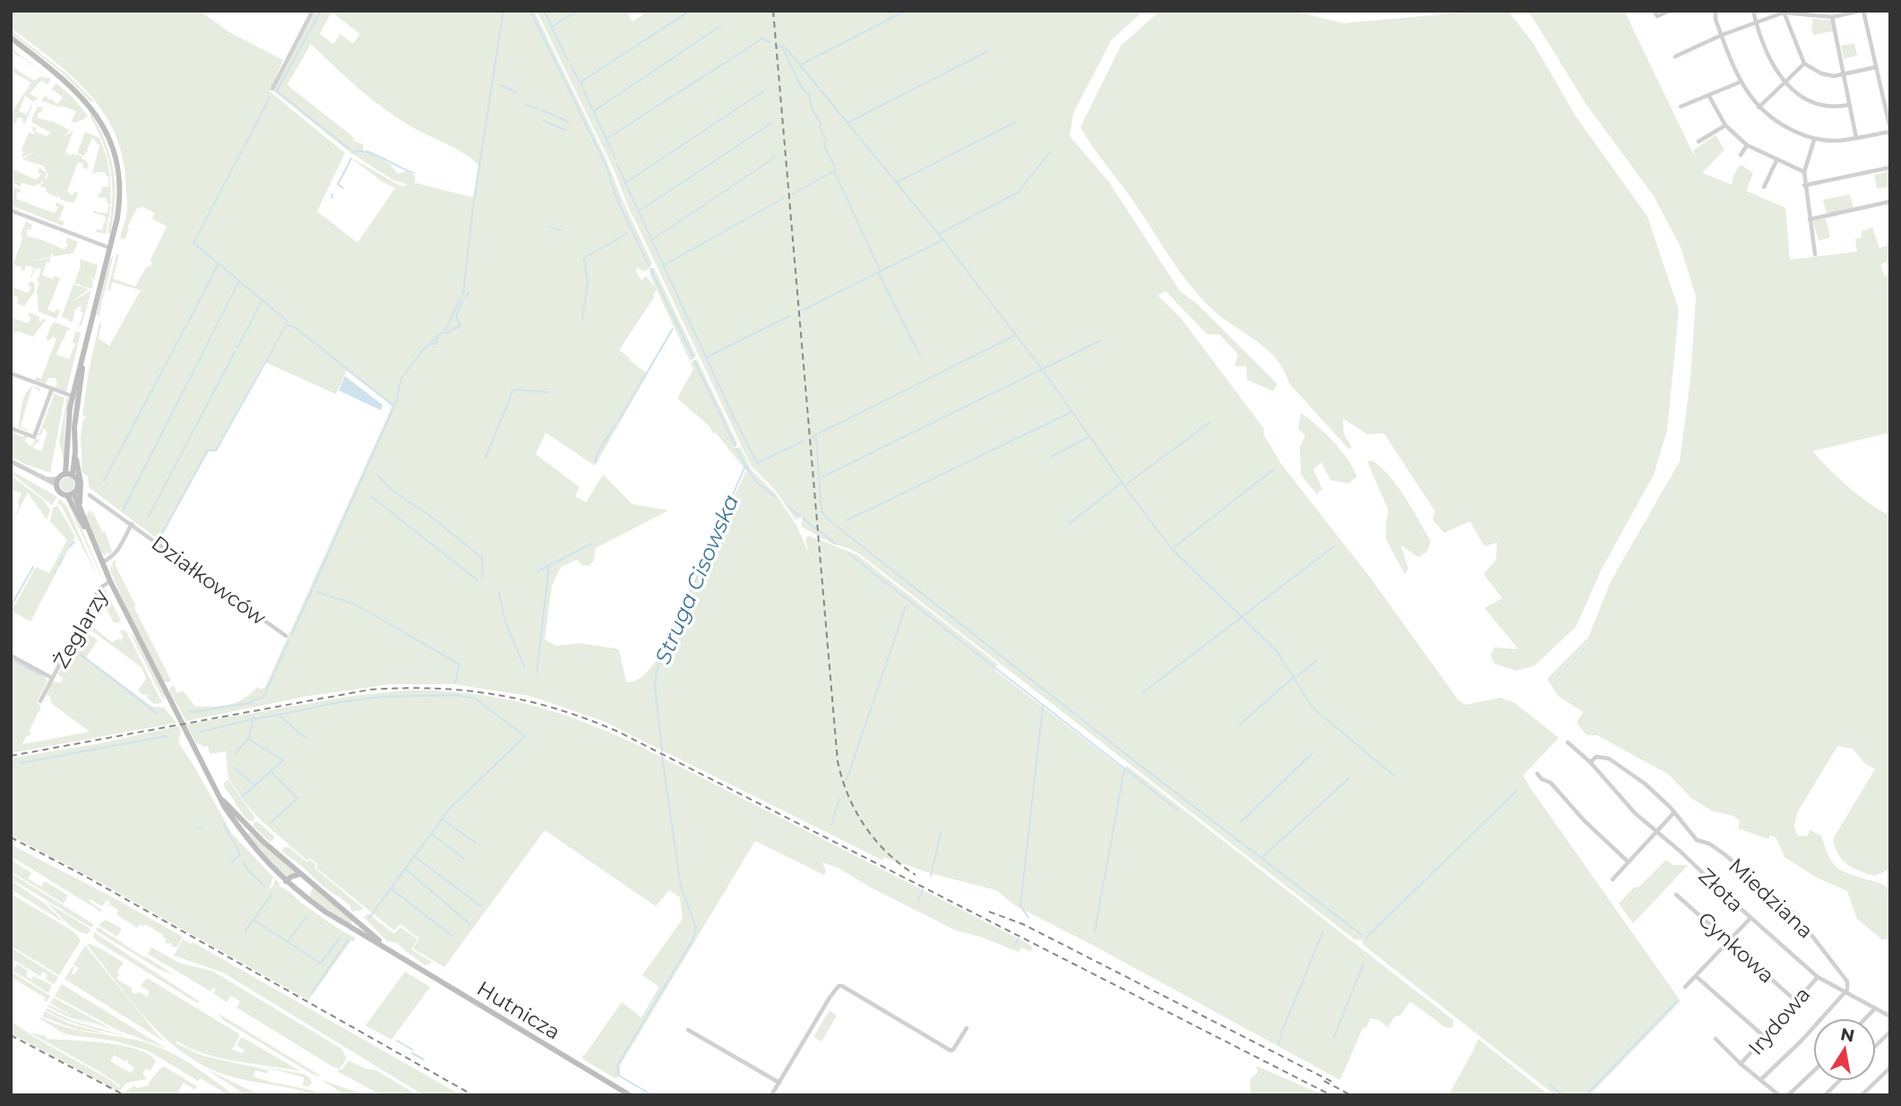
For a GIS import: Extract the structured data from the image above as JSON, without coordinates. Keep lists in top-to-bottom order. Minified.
{"streets":{"main road":["Hutnicza"],"street":["Działkowców","Żeglarzy","Złota","Miedziana","Cynkowa","Irydowa"]},"crossings":[["Działkowców","Hutnicza"],["Żeglarzy","Hutnicza"],["Złota","Miedziana"],["Złota","Irydowa"],["Cynkowa","Irydowa"]],"water":["Struga Cisowska"],"north":"top"}
